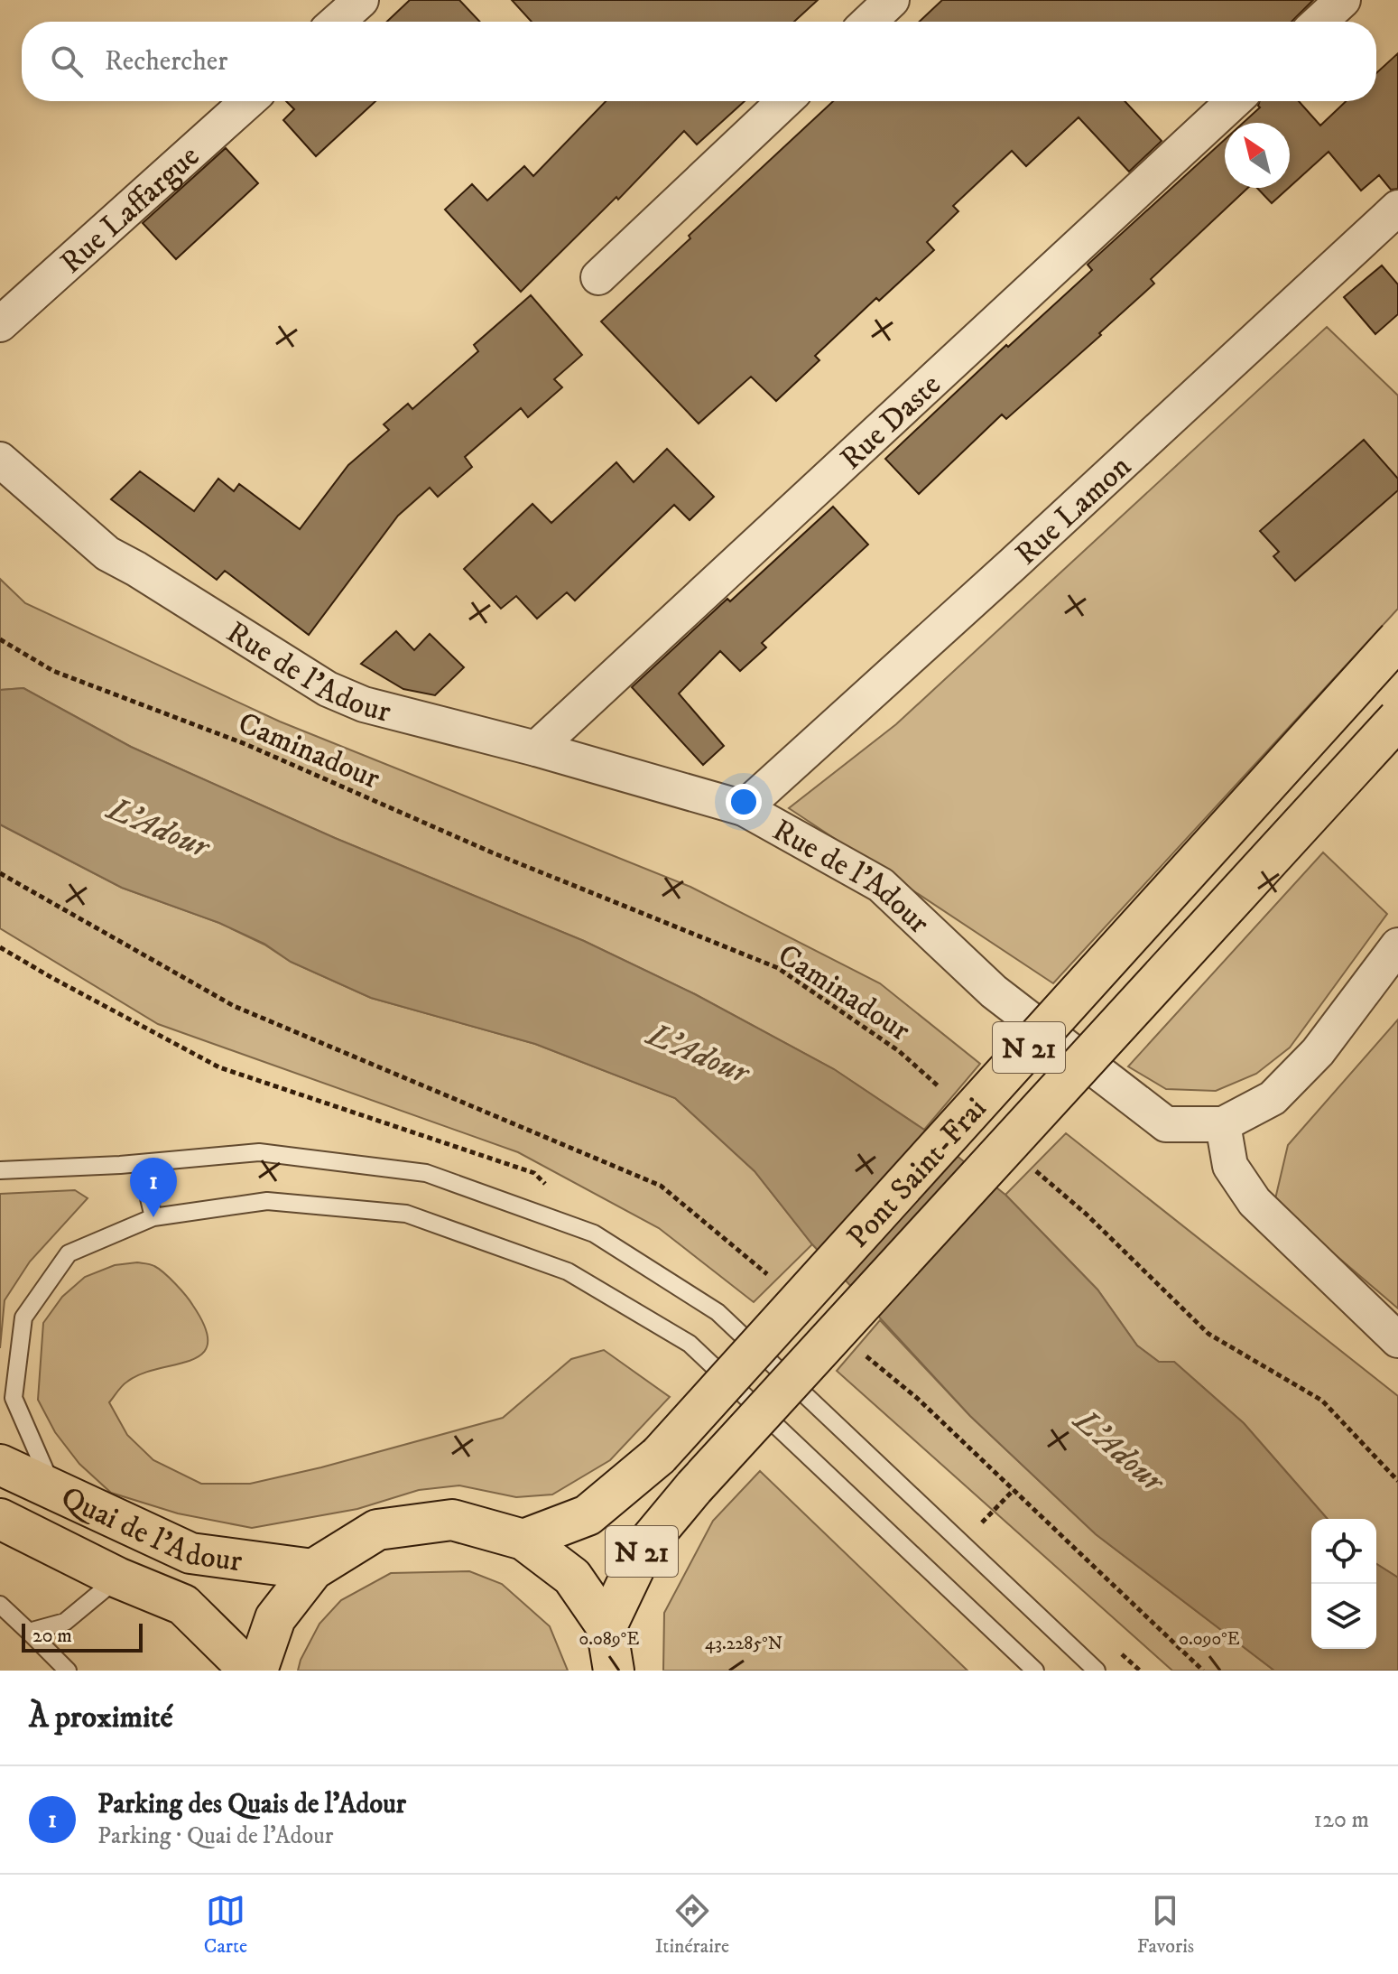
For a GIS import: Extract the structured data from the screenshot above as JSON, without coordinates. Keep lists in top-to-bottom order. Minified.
{"streets":{"main road":["N 21","Pont Saint-Frai","Quai de l'Adour"],"street":["Rue Laffargue","Rue Daste","Rue Lamon","Rue de l'Adour"],"path":["Caminadour"]},"crossings":[["Rue Daste","Rue de l'Adour"],["Rue Lamon","Rue de l'Adour"]],"water":["L'Adour"],"scale_bar":"20 m","north":"top left","page":{"search":"Rechercher","pins":"1","scale":"20 m","heading":"À proximité","list":[{"mark":"1","name":"Parking des Quais de l'Adour","note":"Parking · Quai de l'Adour","value":"120 m"}],"nav":["Carte","Itinéraire","Favoris"]},"coordinates":["0.089°E","0.090°E","43.2285°N"]}
